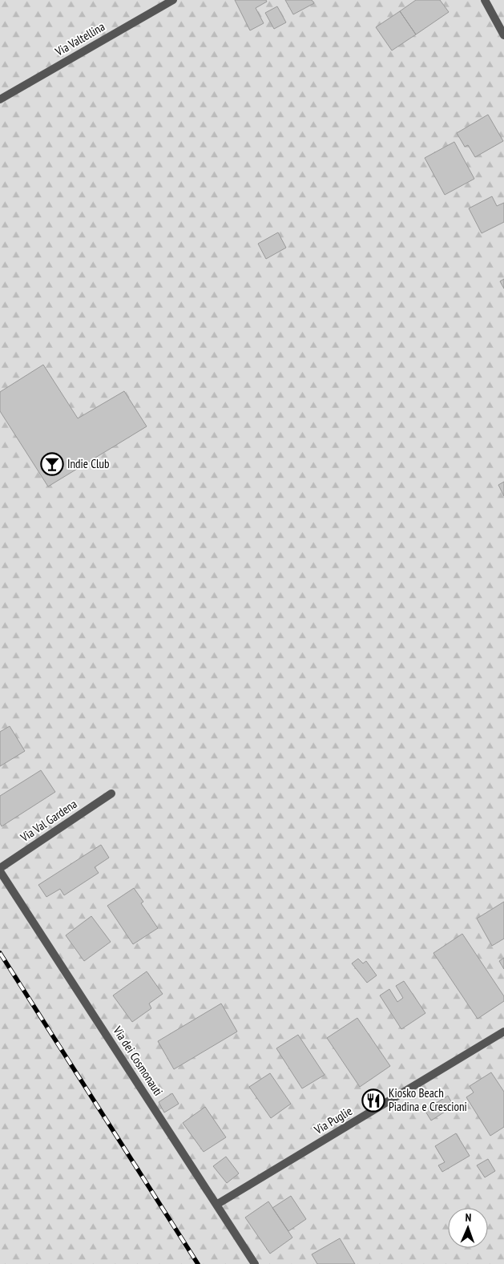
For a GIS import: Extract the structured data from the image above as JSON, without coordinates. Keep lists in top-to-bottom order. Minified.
{"streets":{"street":["Via Valtellina","Via Val Gardena","Via dei Cosmonauti","Via Puglie"]},"crossings":[["Via Val Gardena","Via dei Cosmonauti"],["Via dei Cosmonauti","Via Puglie"]],"places":{"bar":["Indie Club"],"restaurant":["Kiosko Beach Piadina e Crescioni"]},"north":"top"}
